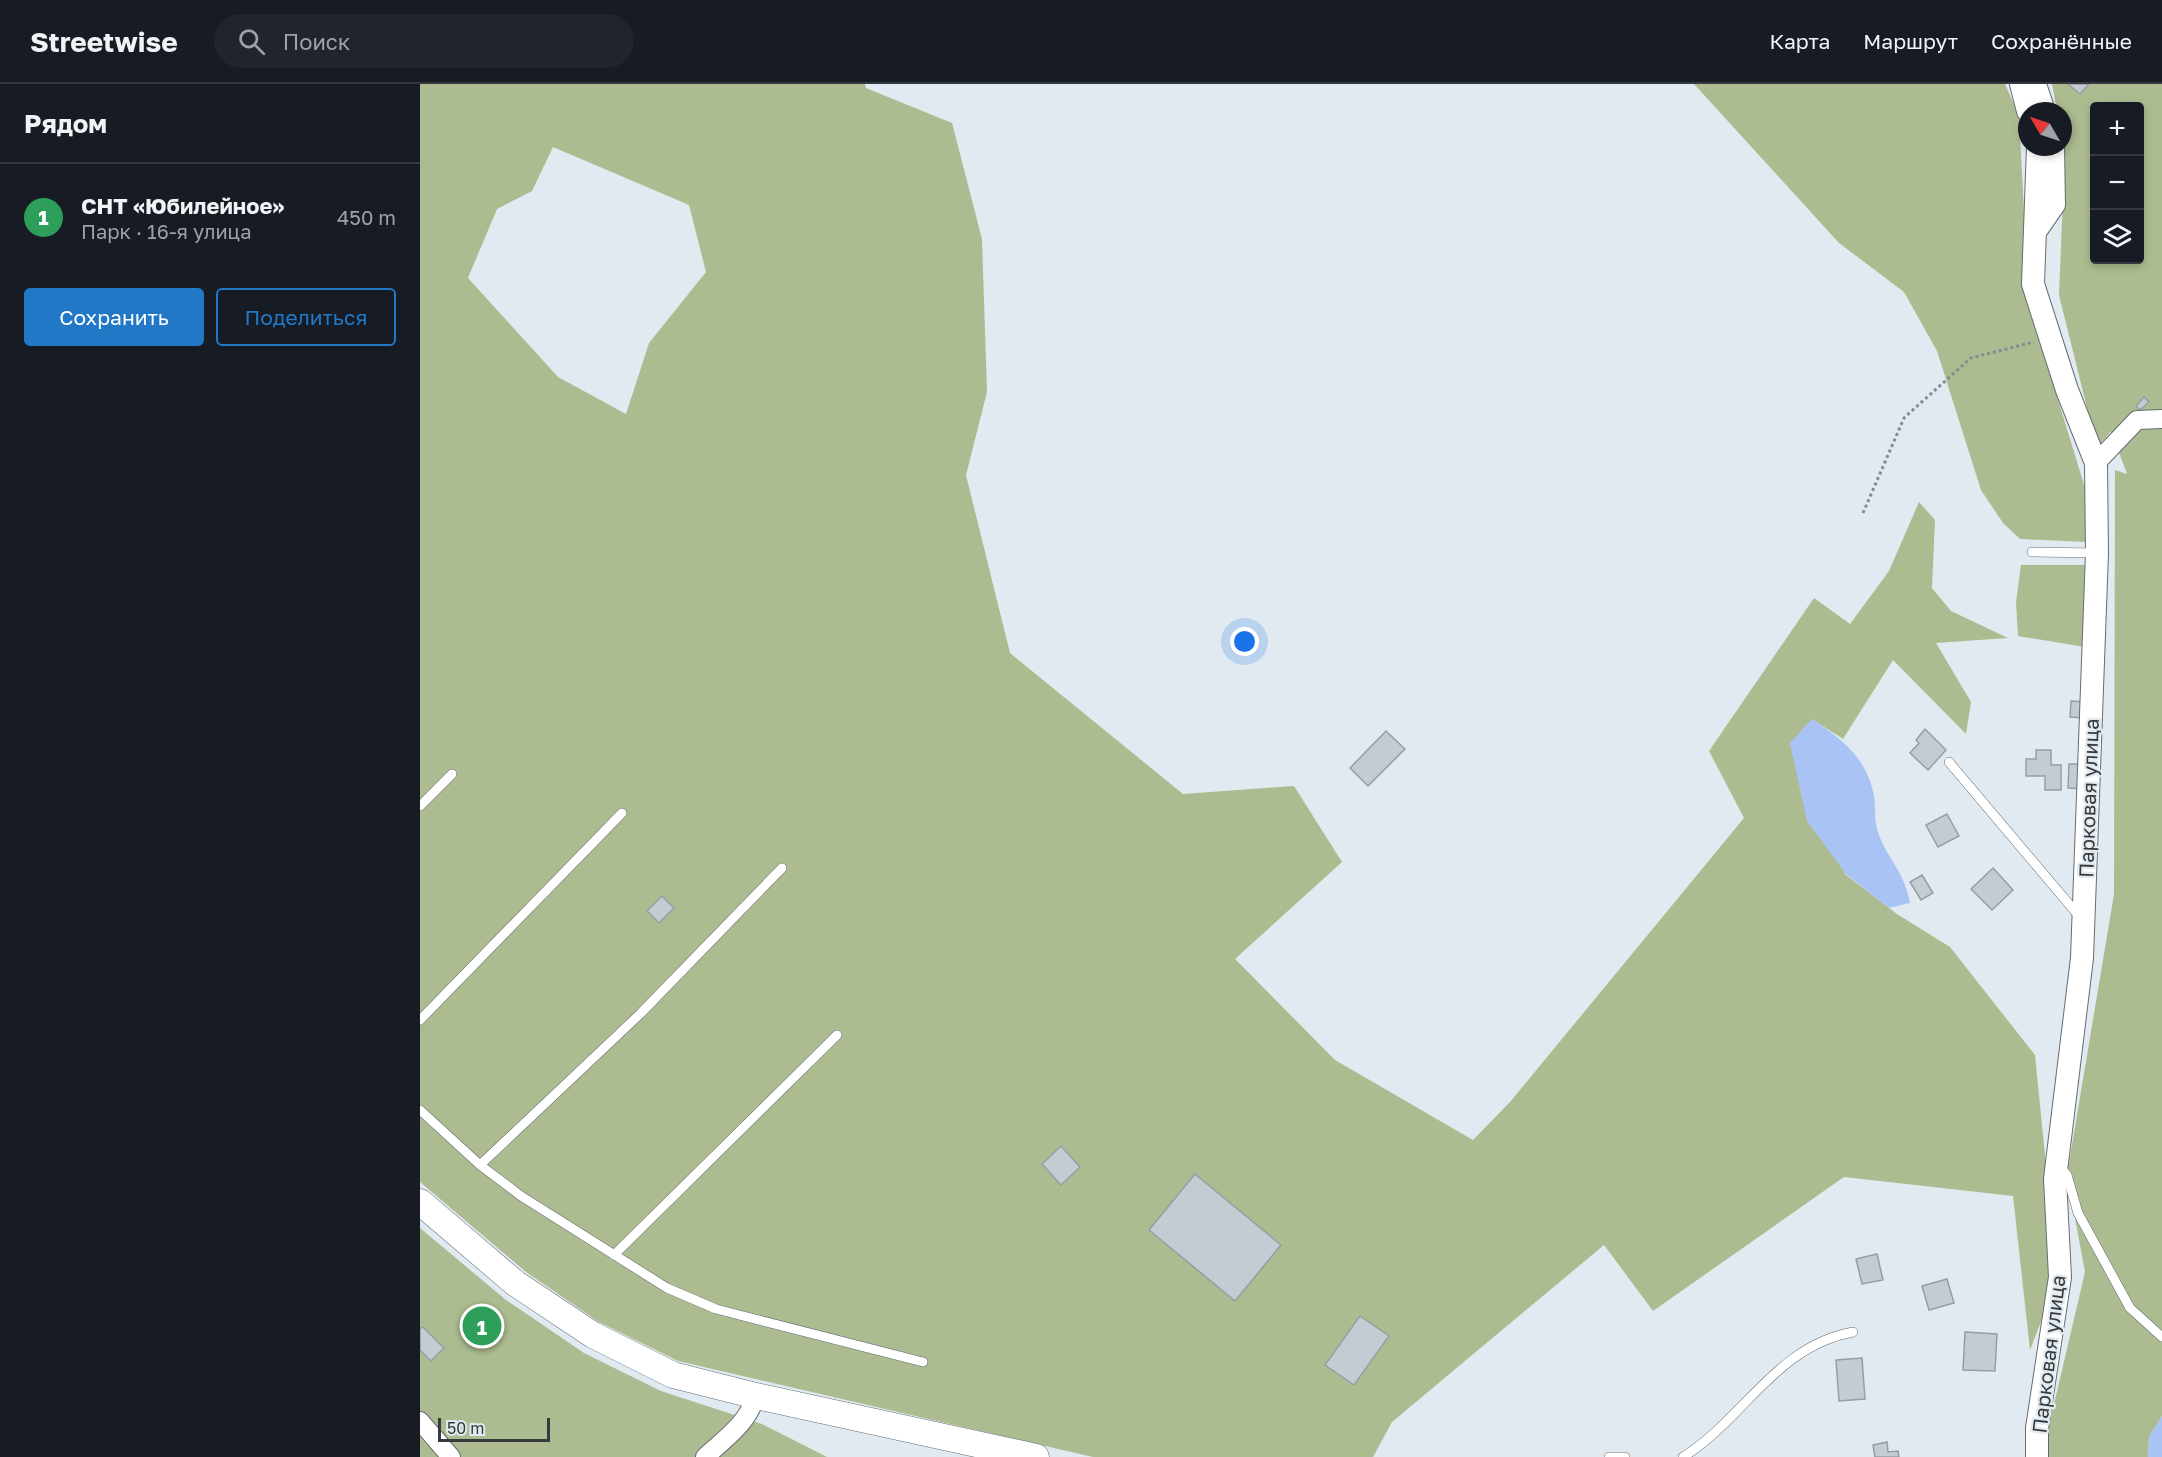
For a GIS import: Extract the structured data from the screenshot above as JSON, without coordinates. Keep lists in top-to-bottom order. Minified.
{"streets":{"street":["Парковая улица"]},"scale_bar":"50 m","north":"top left","page":{"header":"Streetwise","search":"Поиск","nav":["Карта","Маршрут","Сохранённые"],"heading":"Рядом","map_buttons":["+","−"],"list":[{"mark":"1","name":"СНТ «Юбилейное»","note":"Парк · 16-я улица","value":"450 m"}],"buttons":["Сохранить","Поделиться"],"pins":"1","scale":"50 m"}}
